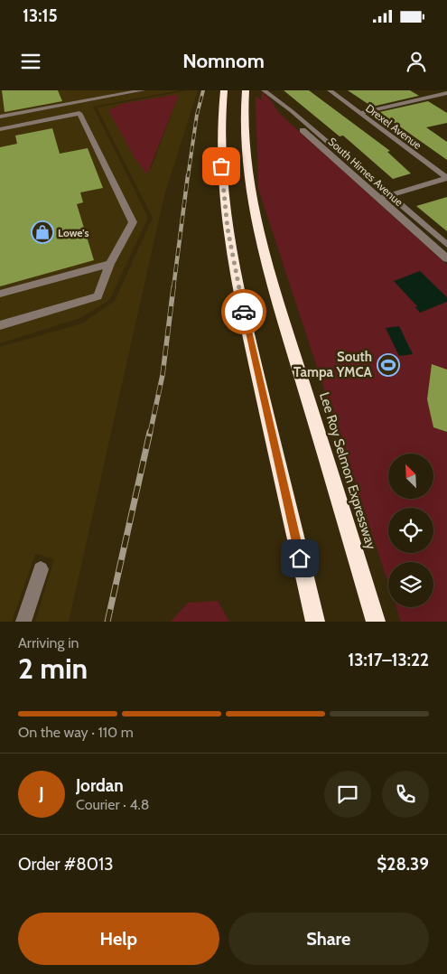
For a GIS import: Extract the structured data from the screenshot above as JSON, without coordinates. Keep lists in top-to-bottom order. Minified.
{"streets":{"highway":["Lee Roy Selmon Expressway"],"street":["Drexel Avenue","South Himes Avenue"]},"places":{"shop":["Lowe's"],"sports":["South Tampa YMCA"]},"north":"top left","page":{"status":"13:15","header":"Nomnom","heading":["2 min","Arriving in","13:17–13:22"],"panel":["Jordan","Courier · 4.8","Order #8013","$28.39"],"bar":"On the way · 110 m","round":"J","buttons":["Help","Share"]}}
